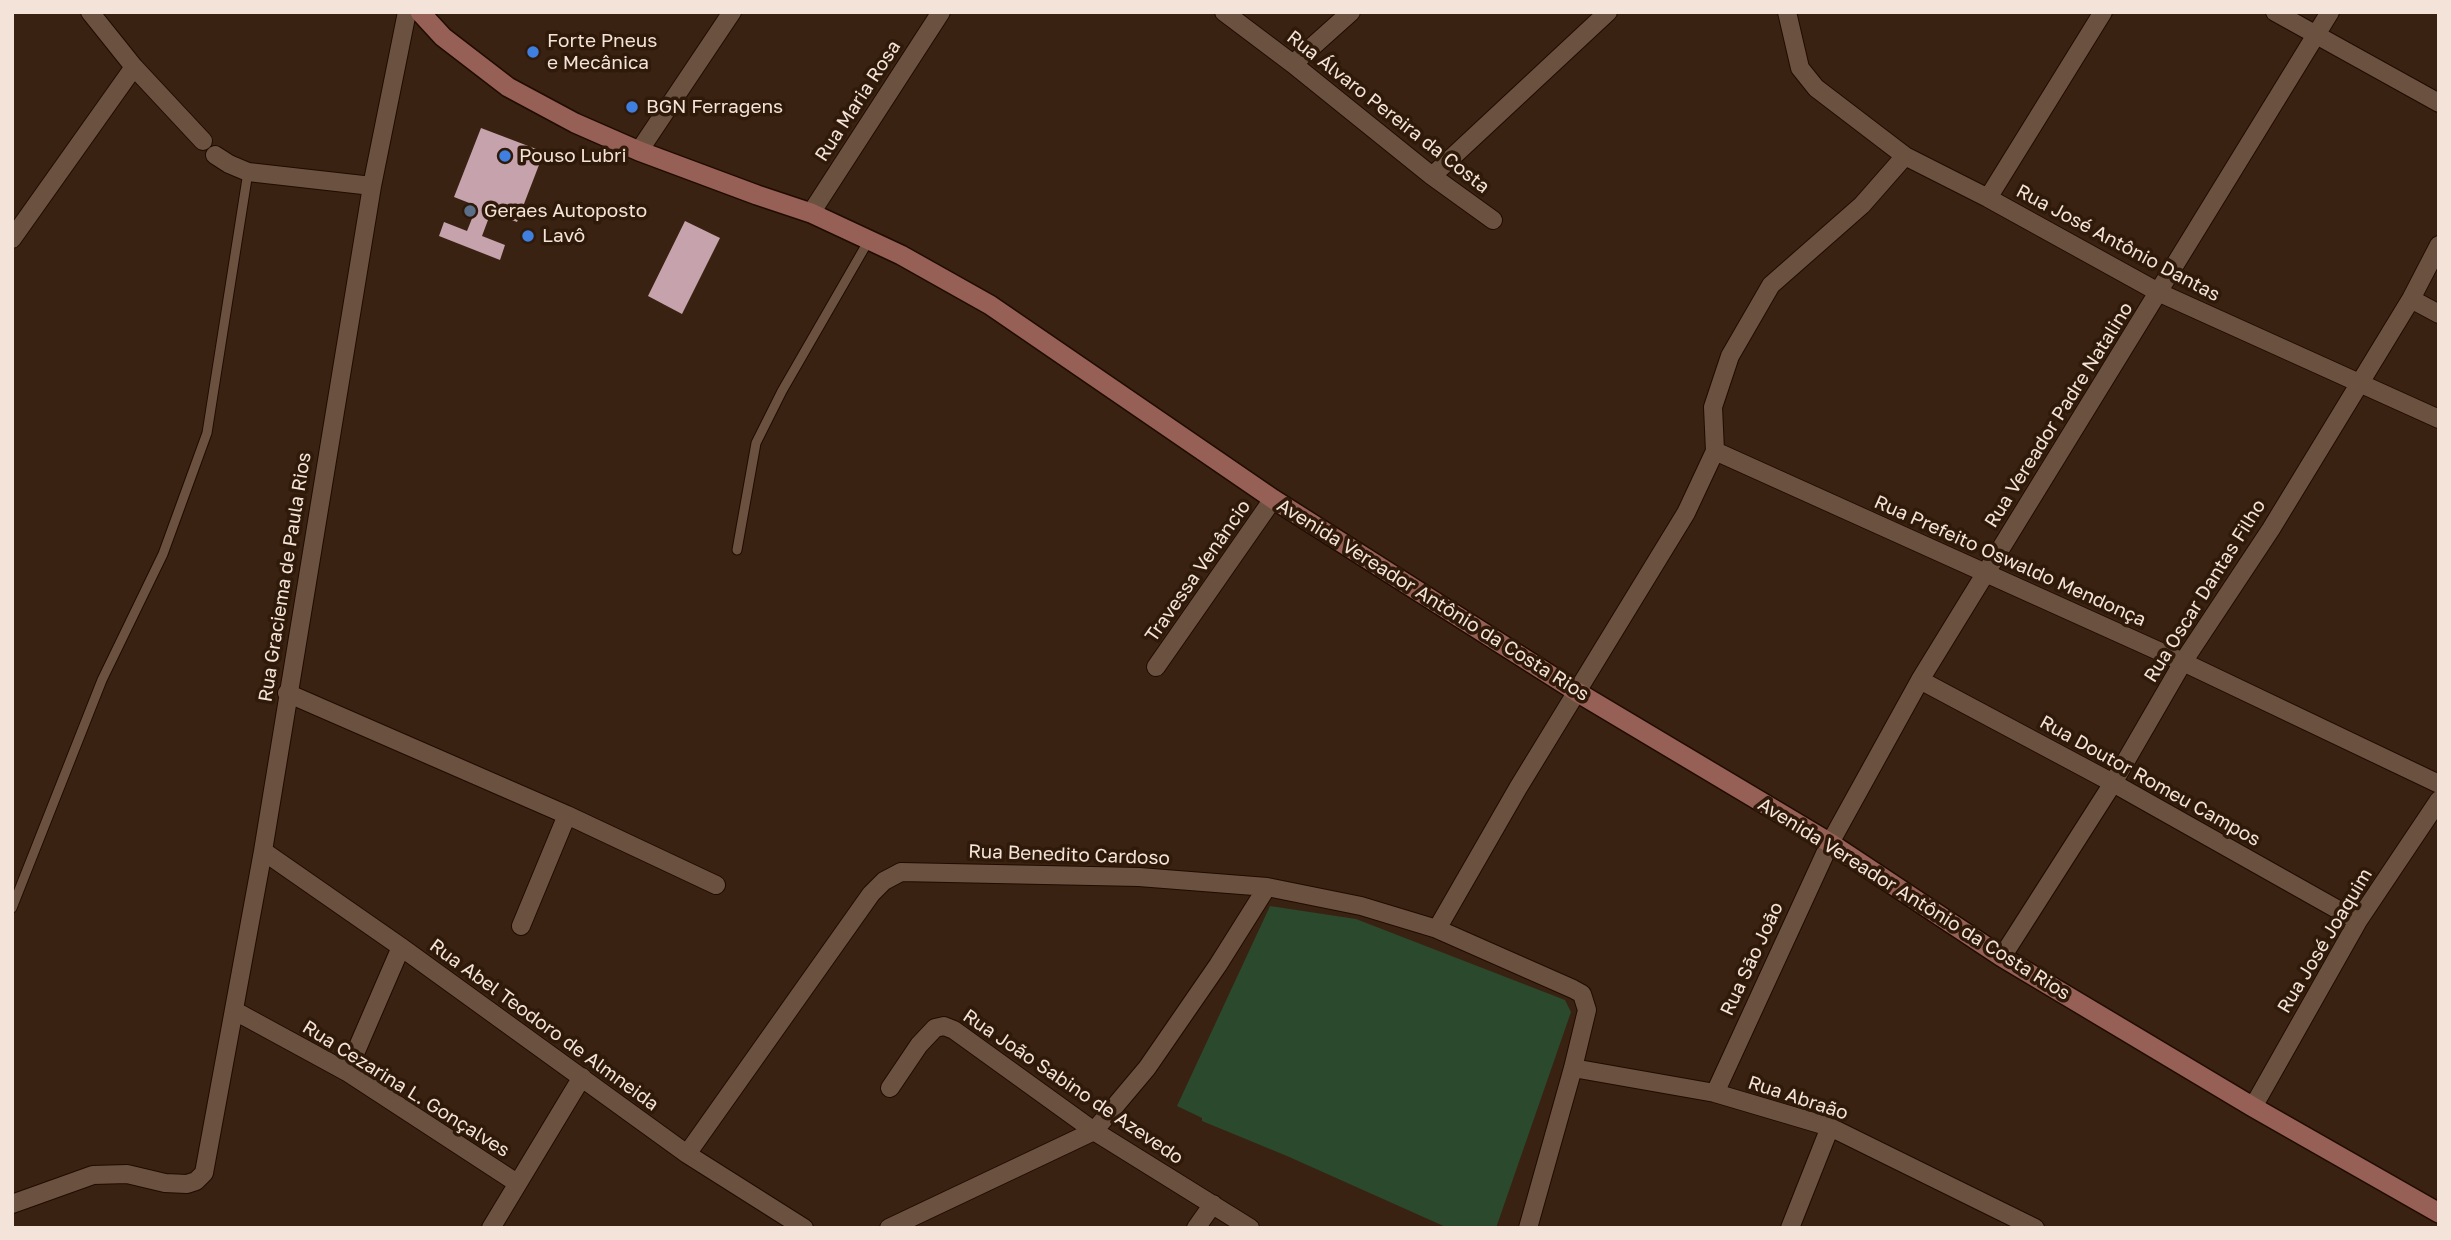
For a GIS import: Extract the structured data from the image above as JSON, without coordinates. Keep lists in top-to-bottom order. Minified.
{"streets":{"main road":["Avenida Vereador Antônio da Costa Rios"],"street":["Rua Maria Rosa","Rua Álvaro Pereira da Costa","Rua José Antônio Dantas","Rua Vereador Padre Natalino","Rua Prefeito Oswaldo Mendonça","Travessa Venâncio","Rua Graciema de Paula Rios","Rua Oscar Dantas Filho","Rua Doutor Romeu Campos","Rua Benedito Cardoso","Rua José Joaquim","Rua São João","Rua Abel Teodoro de Almneida","Rua João Sabino de Azevedo","Rua Cezarina L. Gonçalves","Rua Abraão"]},"crossings":[["Rua Maria Rosa","Avenida Vereador Antônio da Costa Rios"],["Rua José Antônio Dantas","Rua Vereador Padre Natalino"],["Rua José Antônio Dantas","Rua Oscar Dantas Filho"],["Rua Vereador Padre Natalino","Rua Prefeito Oswaldo Mendonça"],["Rua Vereador Padre Natalino","Avenida Vereador Antônio da Costa Rios"],["Rua Vereador Padre Natalino","Rua Doutor Romeu Campos"],["Rua Vereador Padre Natalino","Rua São João"],["Rua Prefeito Oswaldo Mendonça","Rua Oscar Dantas Filho"],["Travessa Venâncio","Avenida Vereador Antônio da Costa Rios"],["Rua Graciema de Paula Rios","Rua Abel Teodoro de Almneida"],["Rua Graciema de Paula Rios","Rua Cezarina L. Gonçalves"],["Rua Oscar Dantas Filho","Avenida Vereador Antônio da Costa Rios"],["Rua Oscar Dantas Filho","Rua Doutor Romeu Campos"],["Avenida Vereador Antônio da Costa Rios","Rua José Joaquim"],["Avenida Vereador Antônio da Costa Rios","Rua São João"],["Rua Doutor Romeu Campos","Rua José Joaquim"],["Rua Benedito Cardoso","Rua Abel Teodoro de Almneida"],["Rua Benedito Cardoso","Rua Abraão"],["Rua São João","Rua Abraão"]],"places":["Forte Pneus e Mecânica","BGN Ferragens","Pouso Lubri","Geraes Autoposto","Lavô"]}
